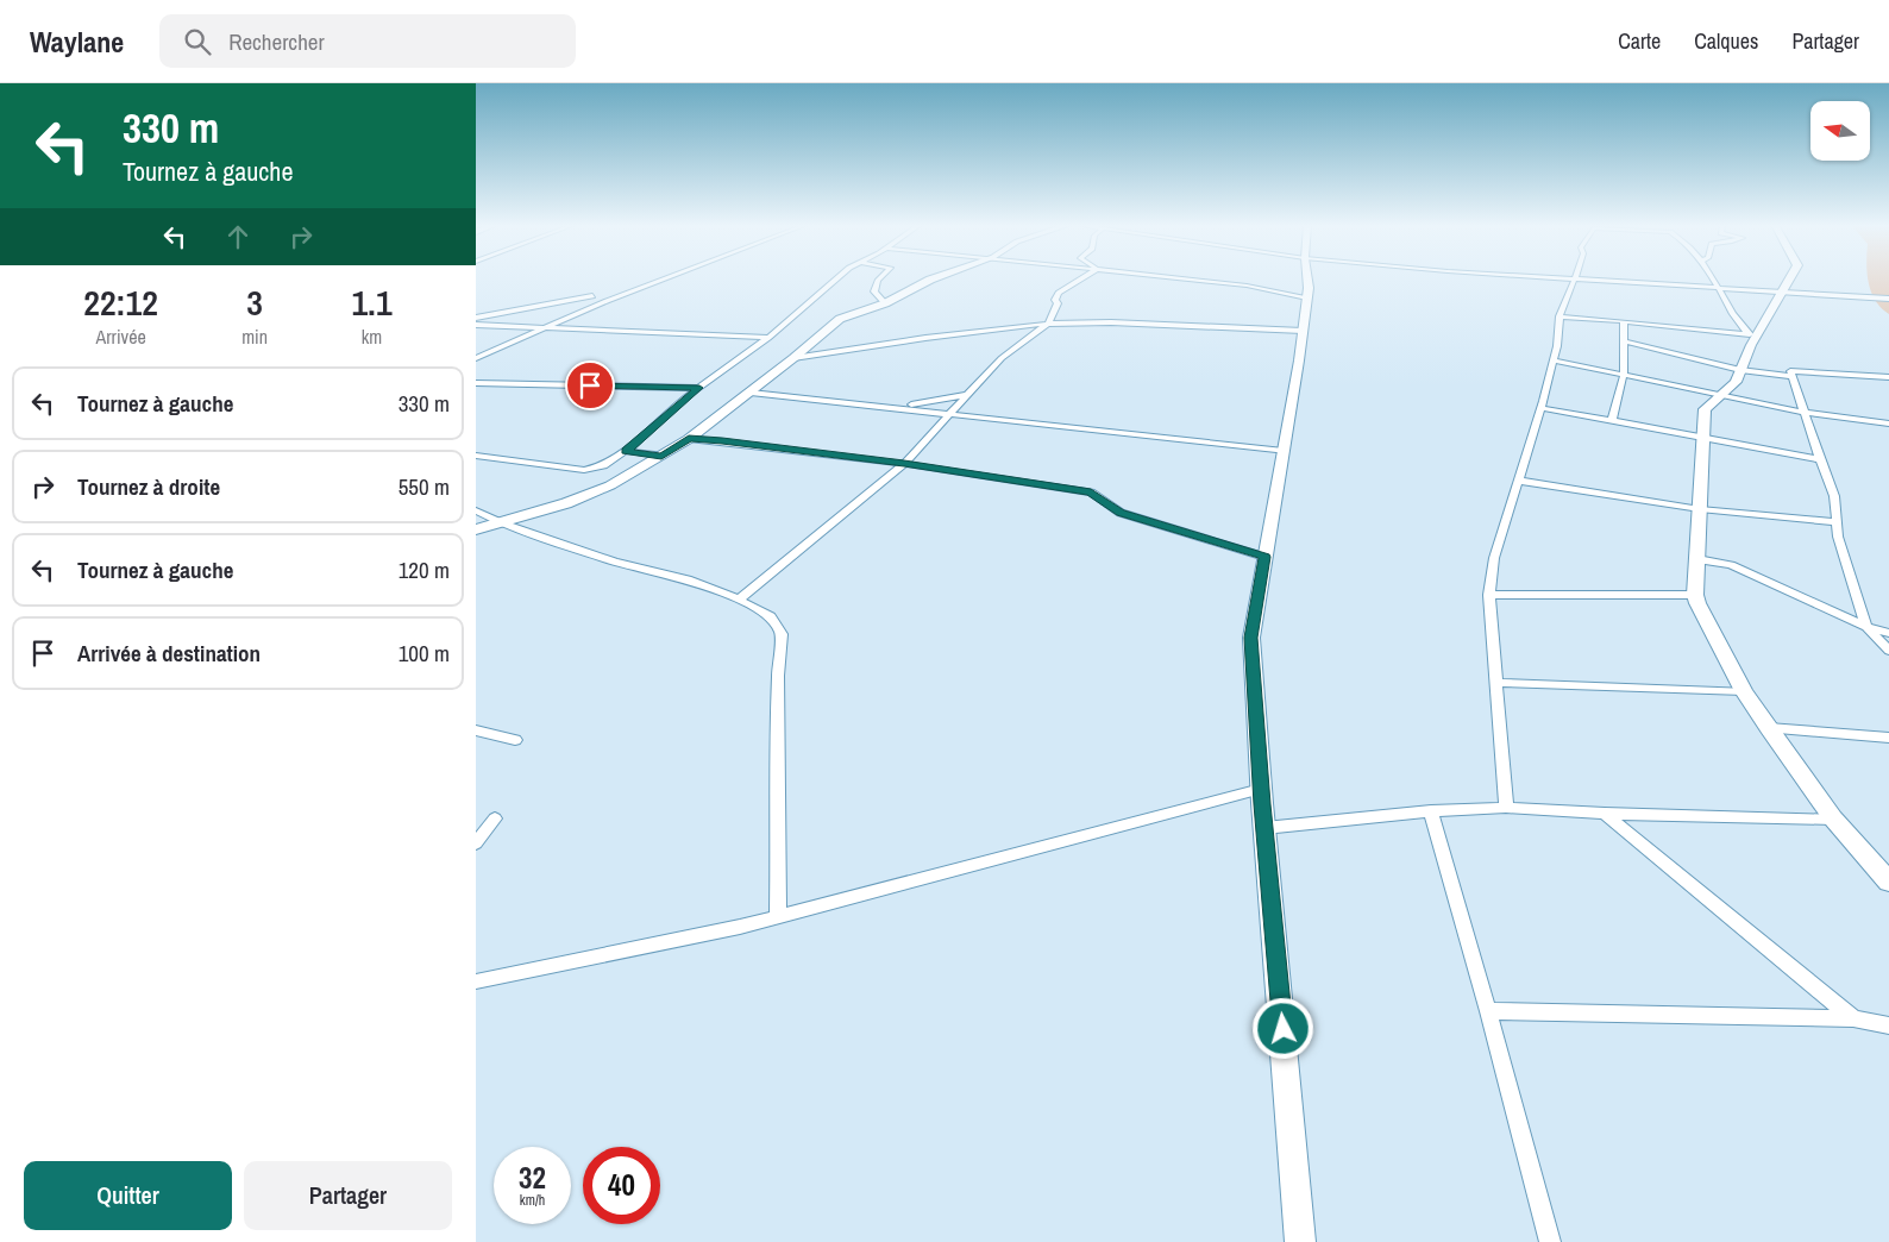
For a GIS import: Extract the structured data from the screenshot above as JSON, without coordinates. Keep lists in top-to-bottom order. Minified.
{"north":"left","page":{"header":"Waylane","search":"Rechercher","nav":["Carte","Calques","Partager"],"turn":["330 m","Tournez à gauche"],"eta":["22:12","Arrivée","3","min","1.1","km"],"list":[{"name":"Tournez à gauche","value":"330 m"},{"name":"Tournez à droite","value":"550 m"},{"name":"Tournez à gauche","value":"120 m"},{"name":"Arrivée à destination","value":"100 m"}],"speed":"32 km/h","limit":"40","buttons":["Quitter","Partager"]}}
